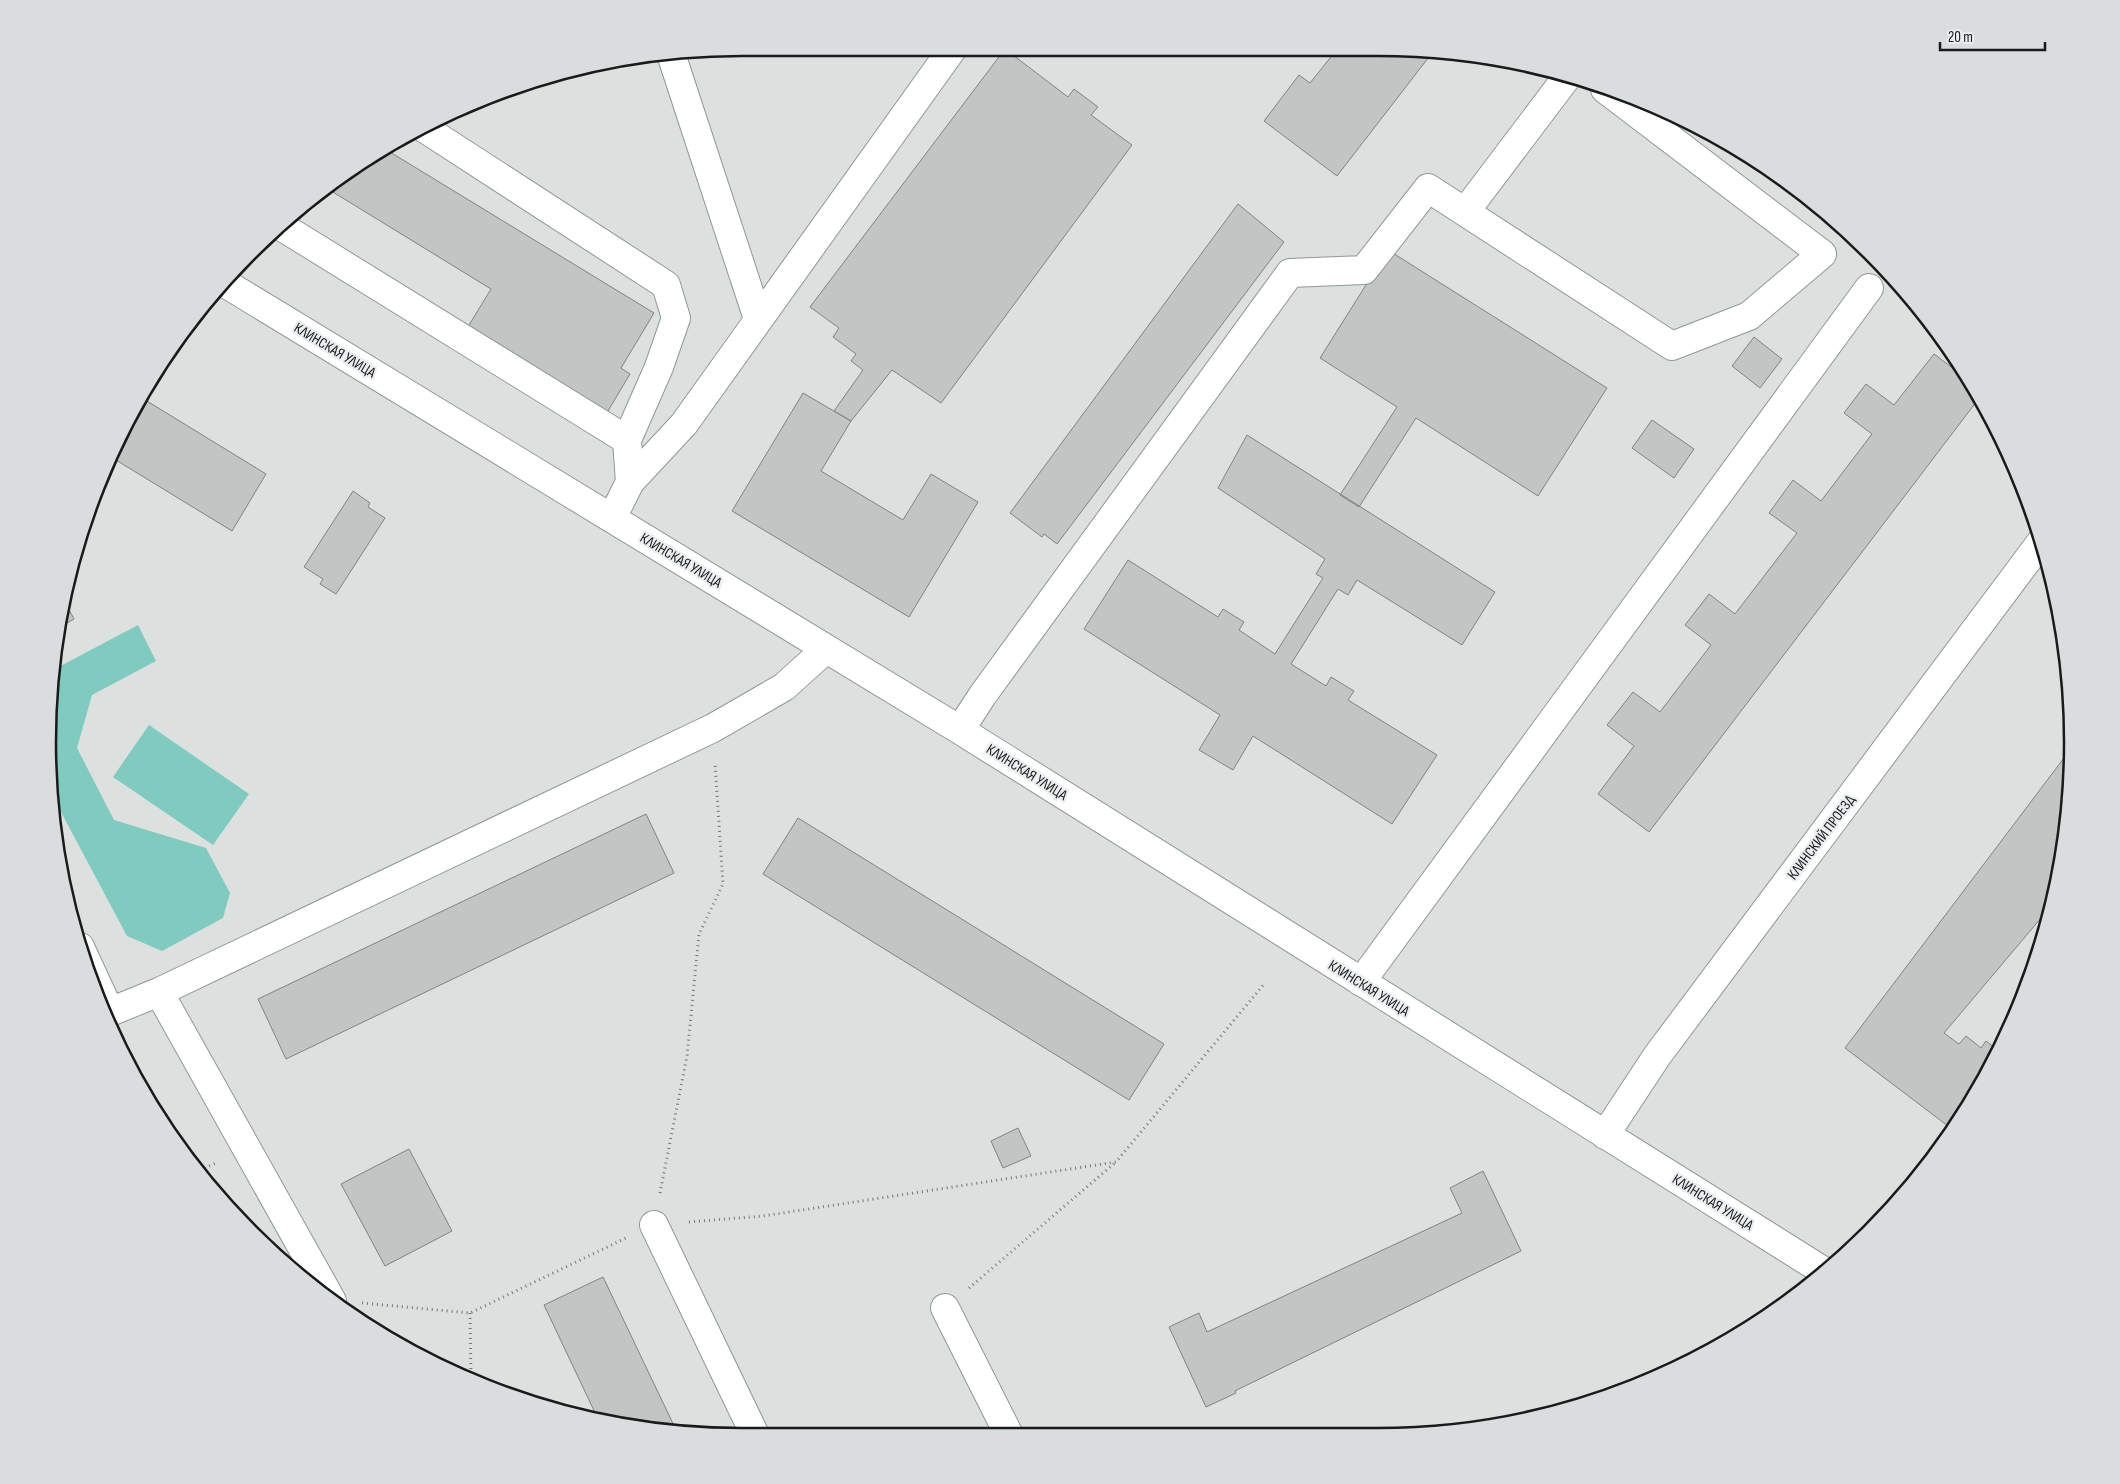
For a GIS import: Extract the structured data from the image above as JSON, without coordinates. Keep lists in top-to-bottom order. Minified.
{"streets":{"street":["КЛИНСКАЯ УЛИЦА","КЛИНСКИЙ ПРОЕЗД"]},"crossings":[["КЛИНСКАЯ УЛИЦА","КЛИНСКИЙ ПРОЕЗД"]],"scale_bar":"20 m"}
